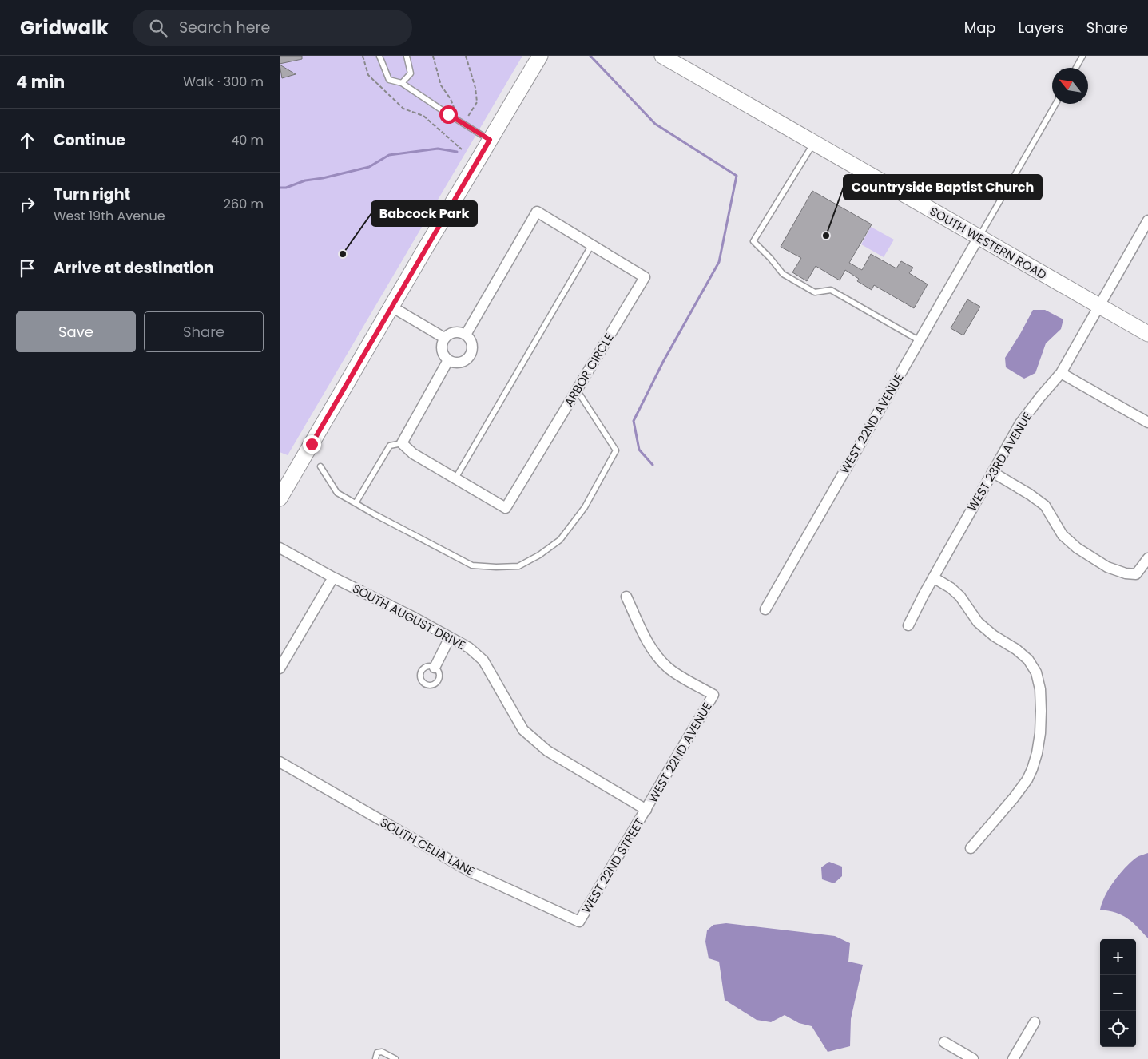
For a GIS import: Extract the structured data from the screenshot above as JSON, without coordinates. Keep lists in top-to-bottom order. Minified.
{"streets":{"street":["SOUTH WESTERN ROAD","ARBOR CIRCLE","WEST 22ND AVENUE","WEST 23RD AVENUE","SOUTH AUGUST DRIVE","SOUTH CELIA LANE","WEST 22ND STREET"]},"crossings":[["SOUTH WESTERN ROAD","WEST 22ND AVENUE"],["SOUTH WESTERN ROAD","WEST 23RD AVENUE"],["WEST 22ND AVENUE","SOUTH AUGUST DRIVE"],["WEST 22ND AVENUE","WEST 22ND STREET"],["SOUTH AUGUST DRIVE","WEST 22ND STREET"],["SOUTH CELIA LANE","WEST 22ND STREET"]],"places":["Countryside Baptist Church","Babcock Park"],"north":"top left","page":{"header":"Gridwalk","search":"Search here","nav":["Map","Layers","Share"],"heading":["4 min","Walk · 300 m"],"list":[["Continue","40 m"],["Turn right","West 19th Avenue","260 m"],"Arrive at destination"],"buttons":["Save","Share"],"map_buttons":["+","−"]}}
